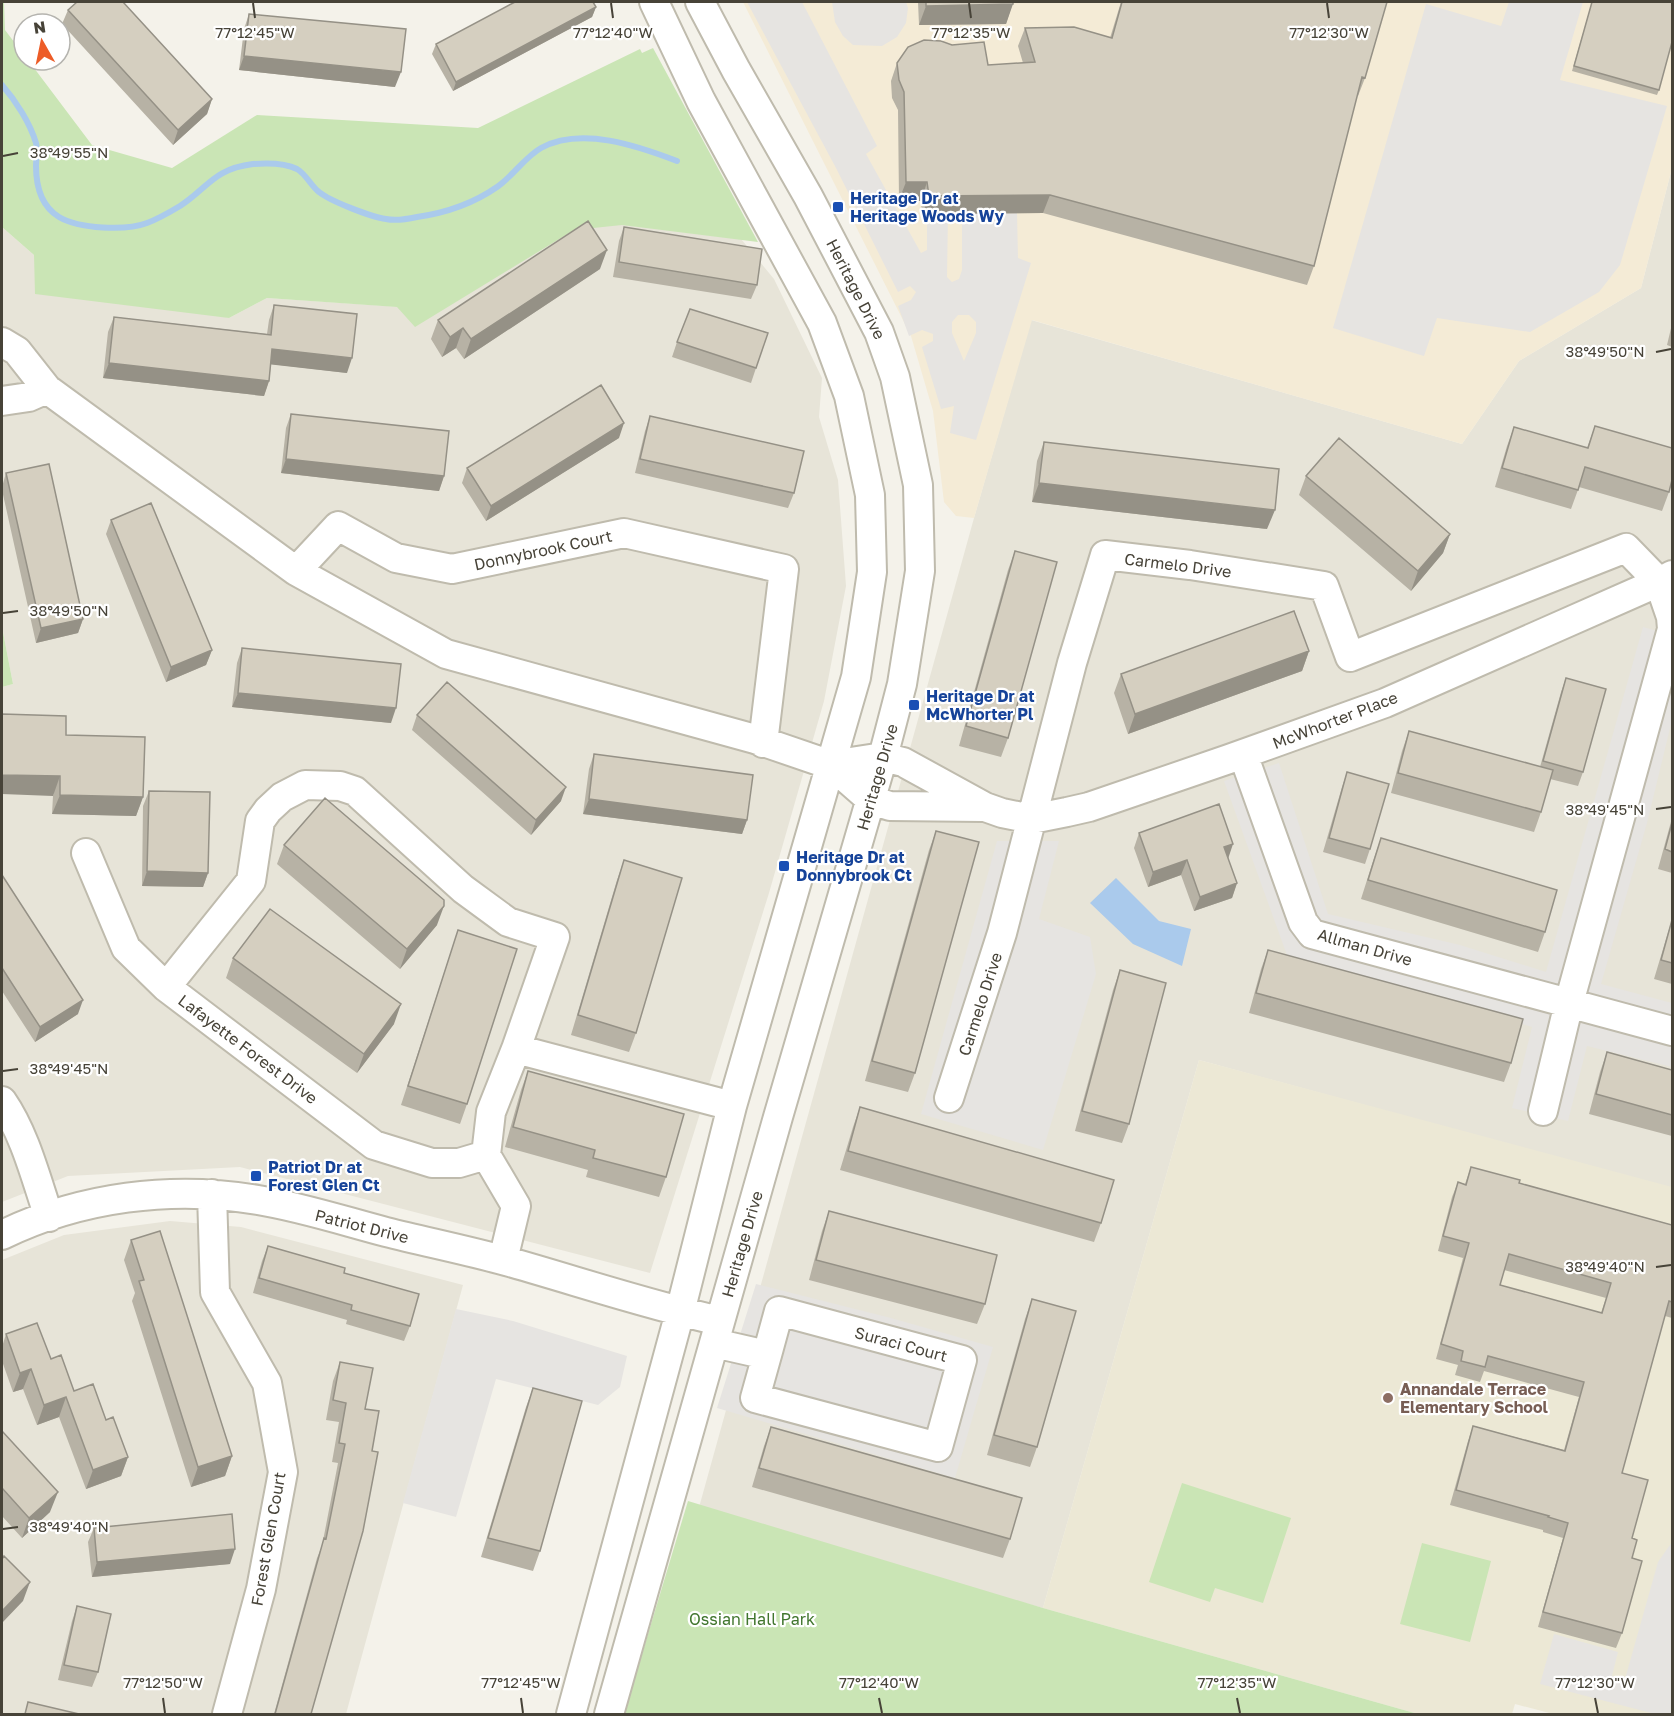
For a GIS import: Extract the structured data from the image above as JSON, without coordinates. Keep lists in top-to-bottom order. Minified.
{"streets":{"street":["Heritage Drive","Donnybrook Court","Carmelo Drive","McWhorter Place","Allman Drive","Lafayette Forest Drive","Patriot Drive","Suraci Court","Forest Glen Court"]},"crossings":[["Heritage Drive","McWhorter Place"],["Heritage Drive","Patriot Drive"],["Carmelo Drive","McWhorter Place"],["McWhorter Place","Allman Drive"],["Patriot Drive","Forest Glen Court"]],"parks":["Ossian Hall Park"],"places":{"transit":["Heritage Dr at Heritage Woods Wy","Heritage Dr at McWhorter Pl","Heritage Dr at Donnybrook Ct","Patriot Dr at Forest Glen Ct"],"other":["Annandale Terrace Elementary School"]},"north":"top","coordinates":["77°12'45\"W","77°12'40\"W","77°12'35\"W","77°12'30\"W","38°49'55\"N","38°49'50\"N","38°49'45\"N","38°49'40\"N","77°12'50\"W"]}
